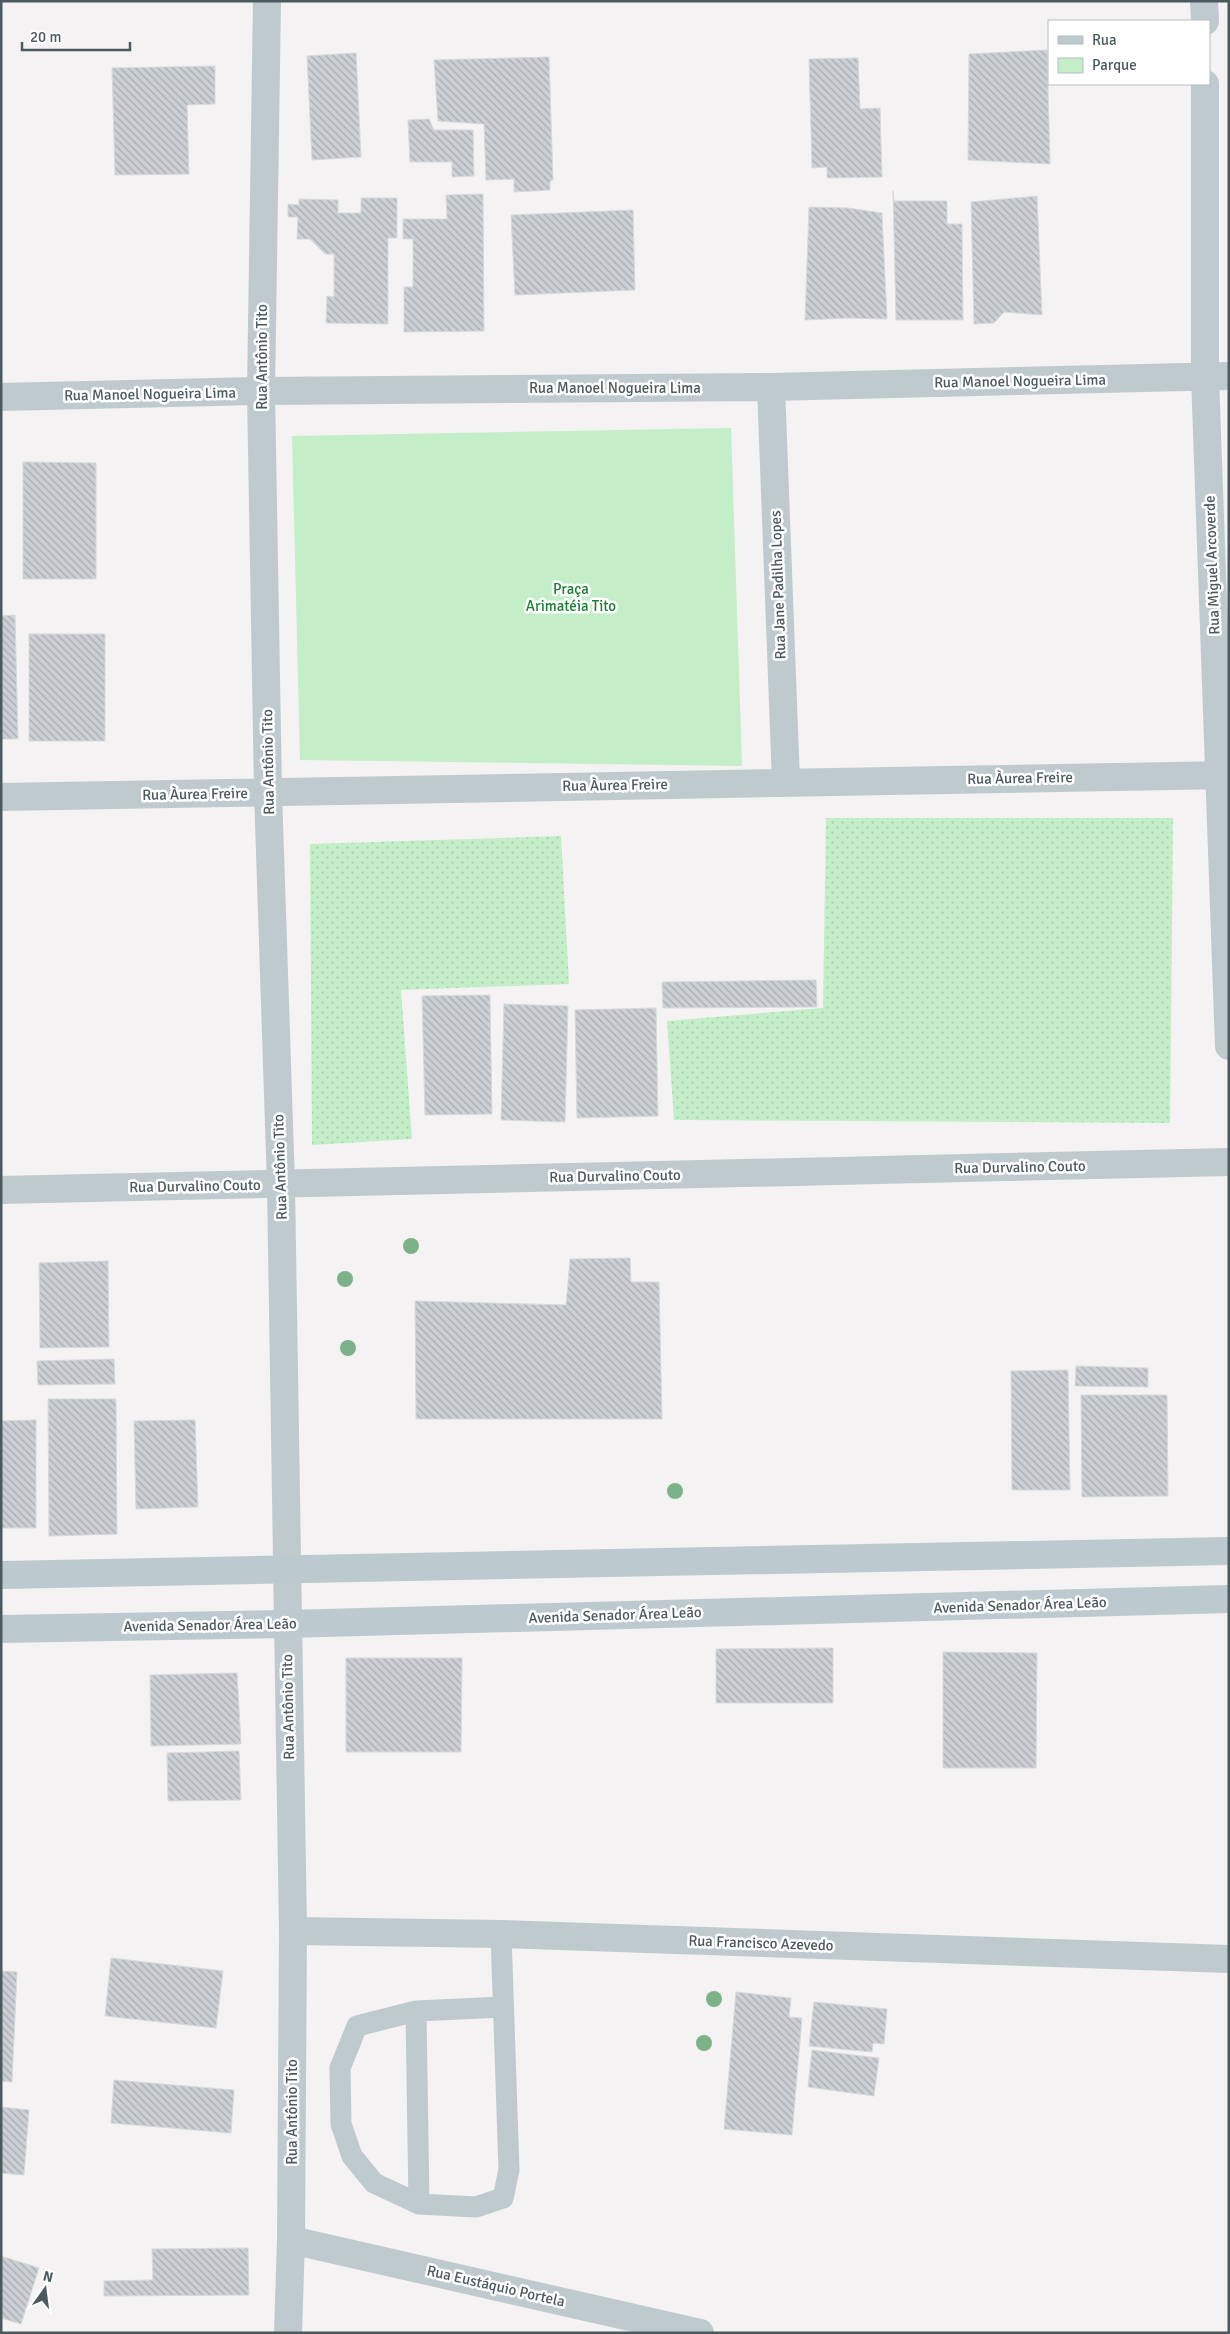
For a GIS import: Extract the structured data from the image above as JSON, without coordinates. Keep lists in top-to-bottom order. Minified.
{"streets":{"street":["Rua Antônio Tito","Rua Manoel Nogueira Lima","Rua Miguel Arcoverde","Rua Jane Padilha Lopes","Rua Àurea Freire","Rua Durvalino Couto","Avenida Senador Área Leão","Rua Francisco Azevedo","Rua Eustáquio Portela"]},"crossings":[["Rua Antônio Tito","Rua Manoel Nogueira Lima"],["Rua Antônio Tito","Rua Àurea Freire"],["Rua Antônio Tito","Rua Durvalino Couto"],["Rua Antônio Tito","Avenida Senador Área Leão"],["Rua Antônio Tito","Rua Francisco Azevedo"],["Rua Antônio Tito","Rua Eustáquio Portela"],["Rua Manoel Nogueira Lima","Rua Miguel Arcoverde"],["Rua Manoel Nogueira Lima","Rua Jane Padilha Lopes"],["Rua Miguel Arcoverde","Rua Àurea Freire"],["Rua Jane Padilha Lopes","Rua Àurea Freire"]],"parks":["Praça Arimatéia Tito"],"legend":["Rua","Parque"],"scale_bar":"20 m","north":"top"}
